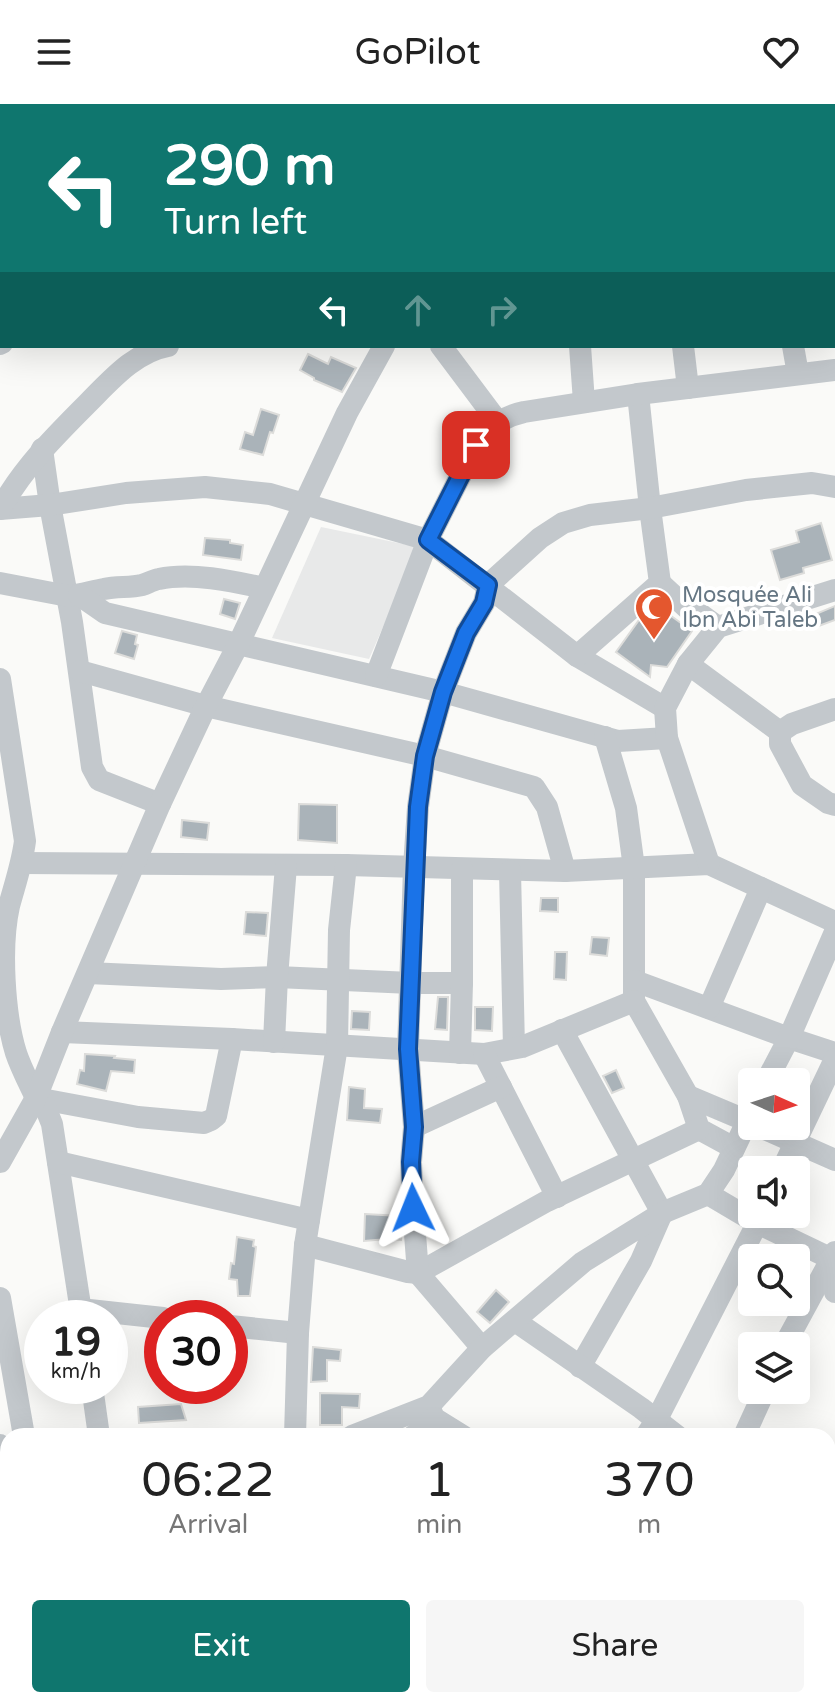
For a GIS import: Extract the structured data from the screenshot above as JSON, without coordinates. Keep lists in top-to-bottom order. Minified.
{"places":{"mosque":["Mosquée Ali Ibn Abi Taleb"]},"north":"right","page":{"header":"GoPilot","turn":["290 m","Turn left"],"speed":"19 km/h","limit":"30","eta":["06:22","Arrival","1","min","370","m"],"buttons":["Exit","Share"]}}
